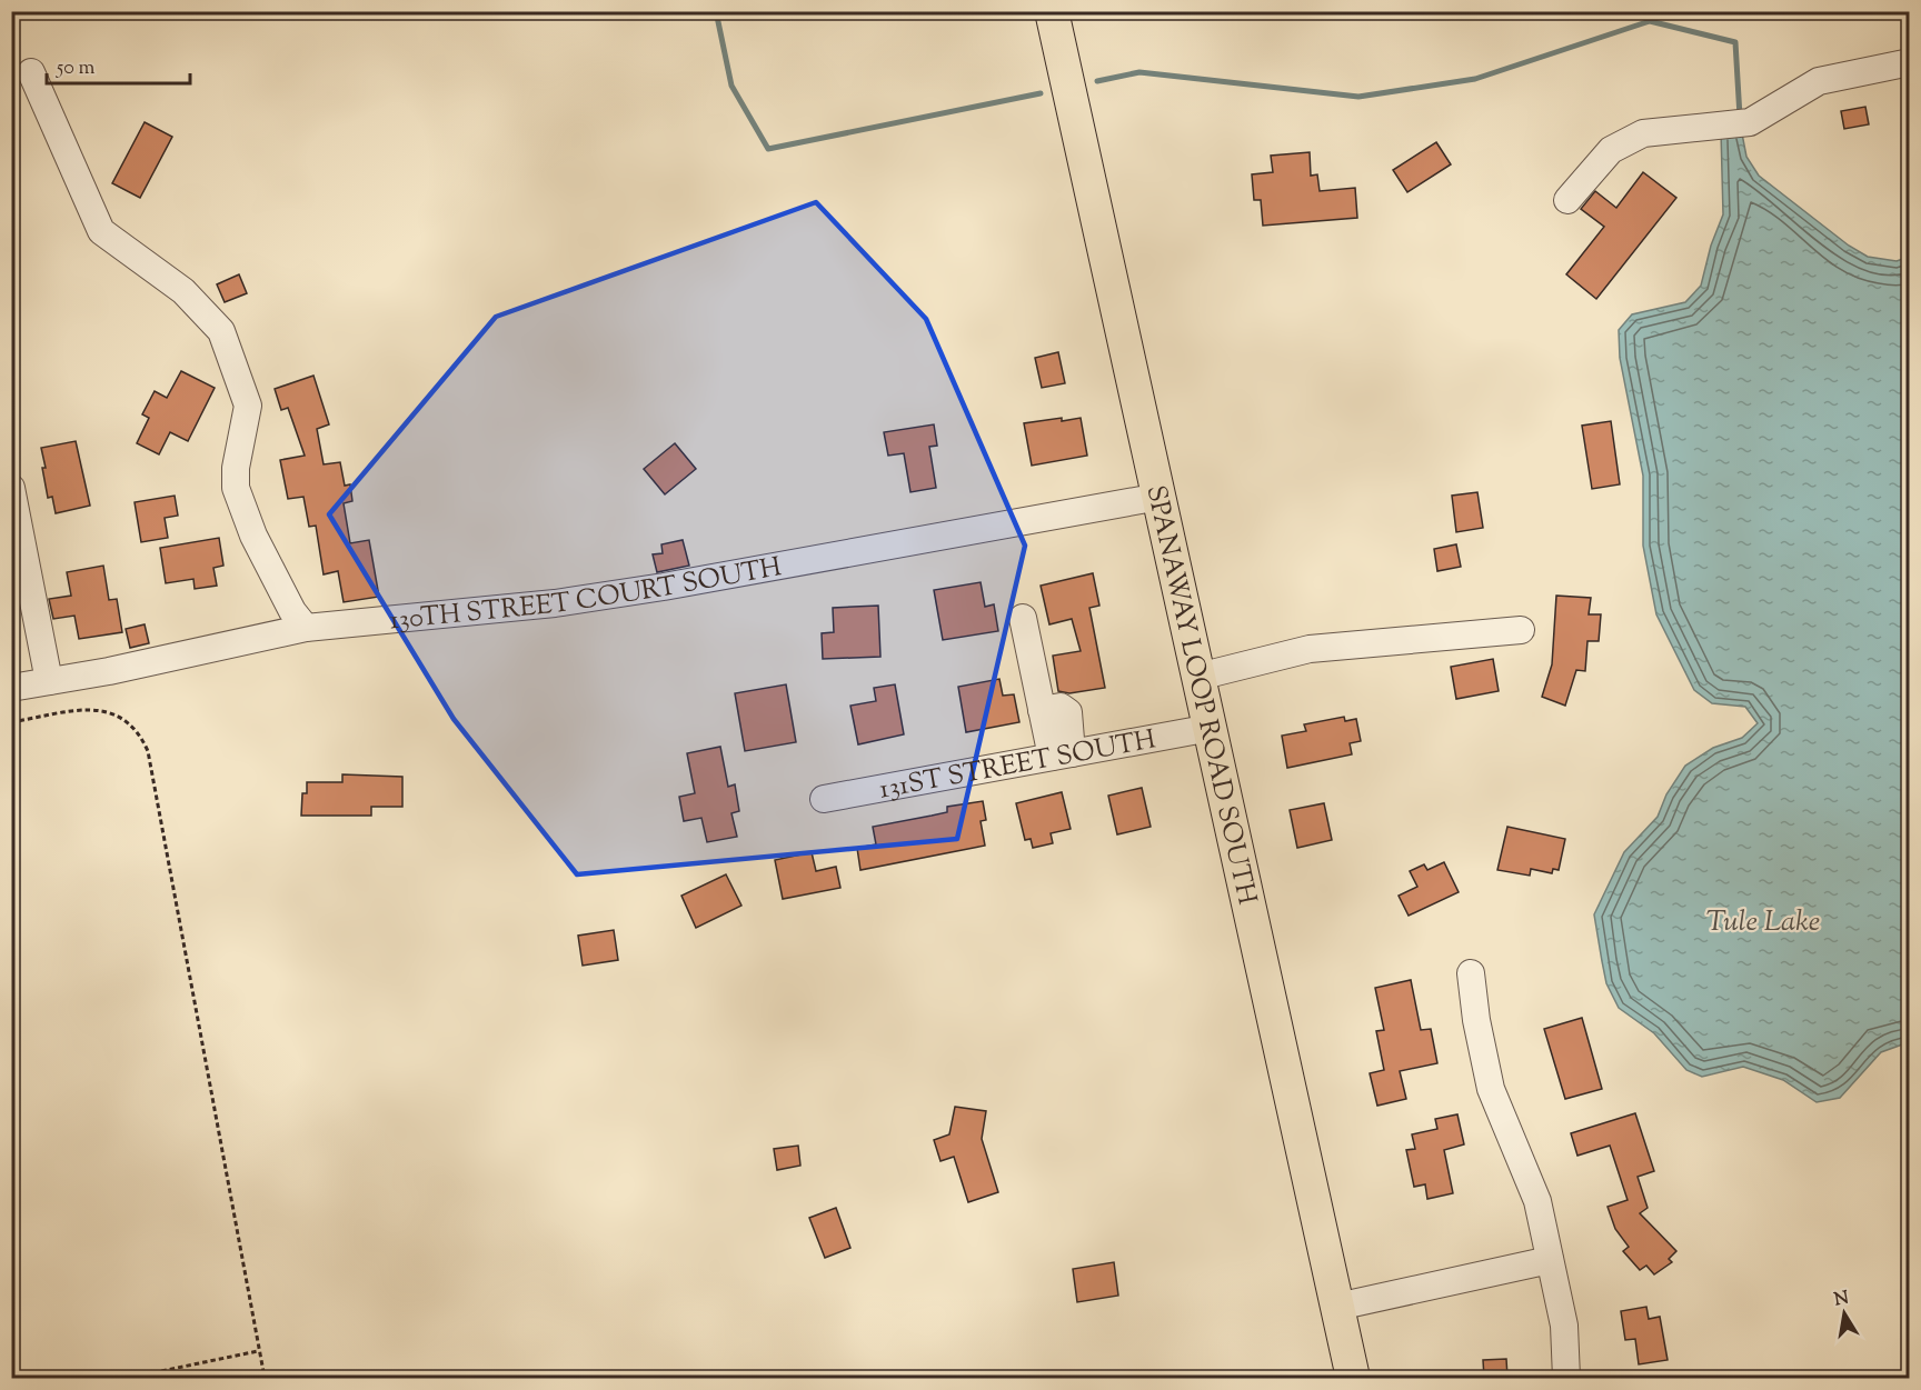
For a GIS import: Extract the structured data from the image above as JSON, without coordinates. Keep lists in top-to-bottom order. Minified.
{"streets":{"main road":["SPANAWAY LOOP ROAD SOUTH"],"street":["130TH STREET COURT SOUTH","131ST STREET SOUTH"]},"crossings":[["130TH STREET COURT SOUTH","SPANAWAY LOOP ROAD SOUTH"],["SPANAWAY LOOP ROAD SOUTH","131ST STREET SOUTH"]],"water":["Tule Lake"],"scale_bar":"50 m","north":"top"}
